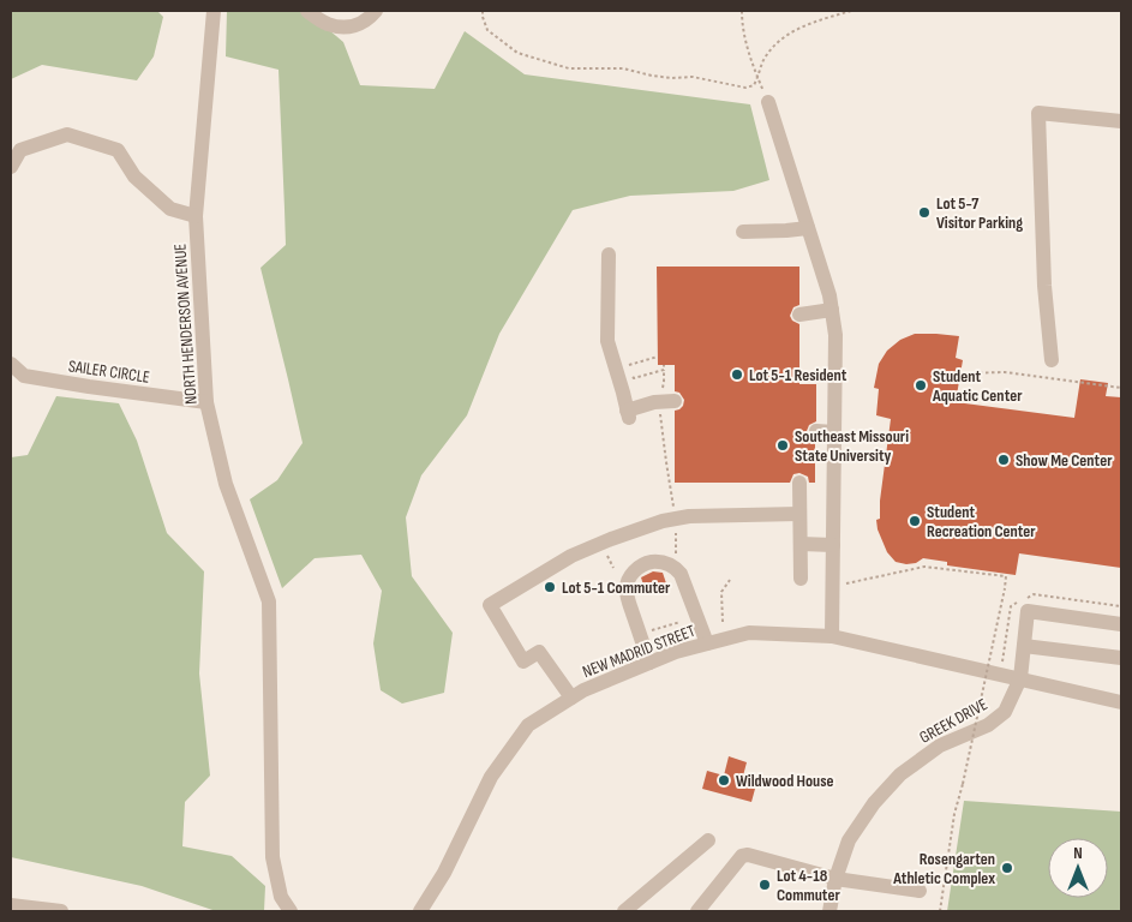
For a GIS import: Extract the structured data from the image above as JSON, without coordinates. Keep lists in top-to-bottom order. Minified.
{"streets":{"street":["NORTH HENDERSON AVENUE","SAILER CIRCLE","NEW MADRID STREET","GREEK DRIVE"]},"crossings":[["NORTH HENDERSON AVENUE","SAILER CIRCLE"],["NEW MADRID STREET","GREEK DRIVE"]],"places":["Lot 5-7 Visitor Parking","Lot 5-1 Resident","Student Aquatic Center","Southeast Missouri State University","Show Me Center","Student Recreation Center","Lot 5-1 Commuter","Wildwood House","Rosengarten Athletic Complex","Lot 4-18 Commuter"],"north":"top"}
